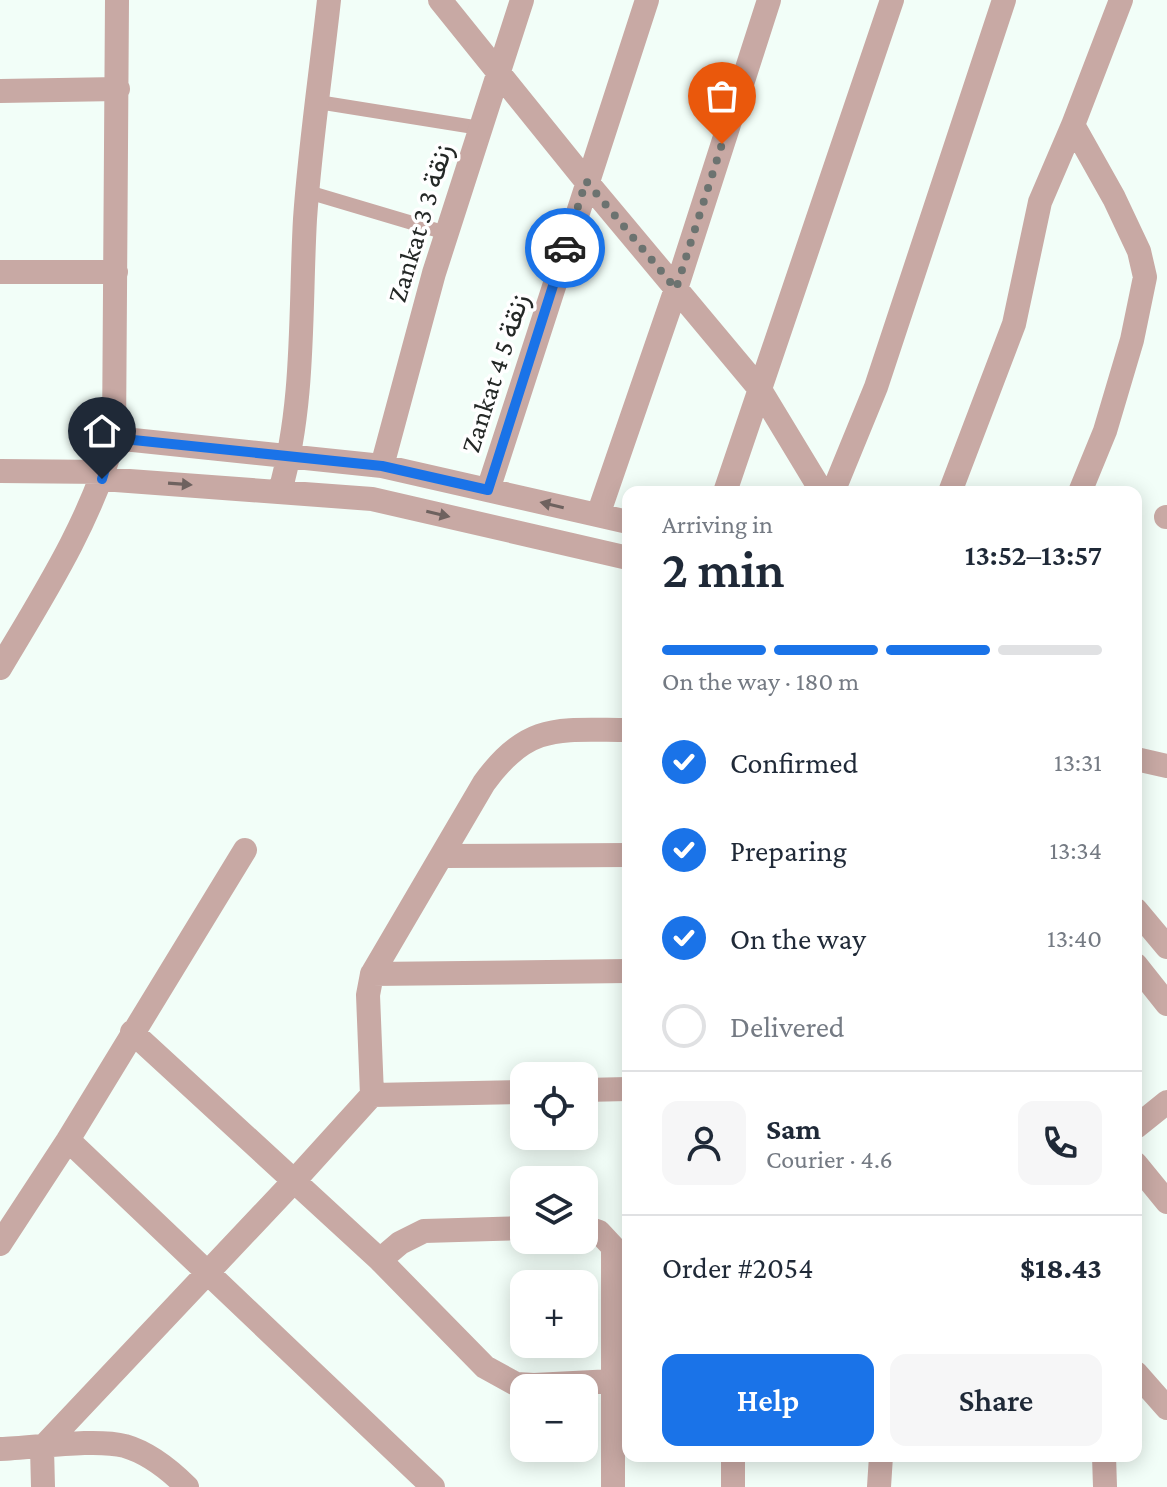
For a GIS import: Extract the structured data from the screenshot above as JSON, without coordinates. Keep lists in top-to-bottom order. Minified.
{"streets":{"street":["Zankat 3 زنقة 3","Zankat 4 زنقة 5"]},"page":{"heading":["2 min","Arriving in","13:52–13:57"],"panel":["Sam","Courier · 4.6","Order #2054","$18.43"],"bar":"On the way · 180 m","list":[["Confirmed","13:31"],["Preparing","13:34"],["On the way","13:40"],"Delivered"],"map_buttons":["+","−"],"buttons":["Help","Share"]}}
